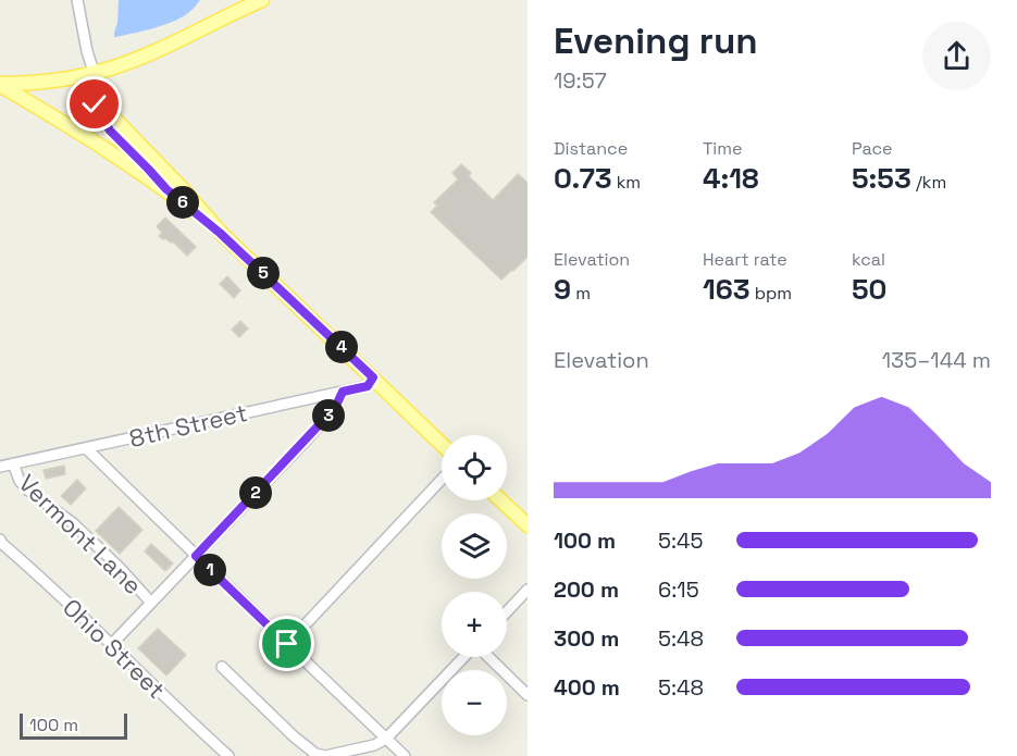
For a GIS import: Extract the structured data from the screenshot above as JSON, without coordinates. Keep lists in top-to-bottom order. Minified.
{"streets":{"street":["8th Street","Vermont Lane","Ohio Street"]},"crossings":[["8th Street","Vermont Lane"]],"scale_bar":"100 m","page":{"heading":["Evening run","19:57"],"stats":[["Distance","0.73 km"],["Time","4:18"],["Pace","5:53 /km"],["Elevation","9 m"],["Heart rate","163 bpm"],["kcal","50"]],"pins":["6","5","4","3","2","1"],"chart":["Elevation","135–144 m"],"map_buttons":["+","−"],"list":[{"name":"100 m","note":"5:45"},{"name":"200 m","note":"6:15"},{"name":"300 m","note":"5:48"},{"name":"400 m","note":"5:48"}],"scale":"100 m"}}
